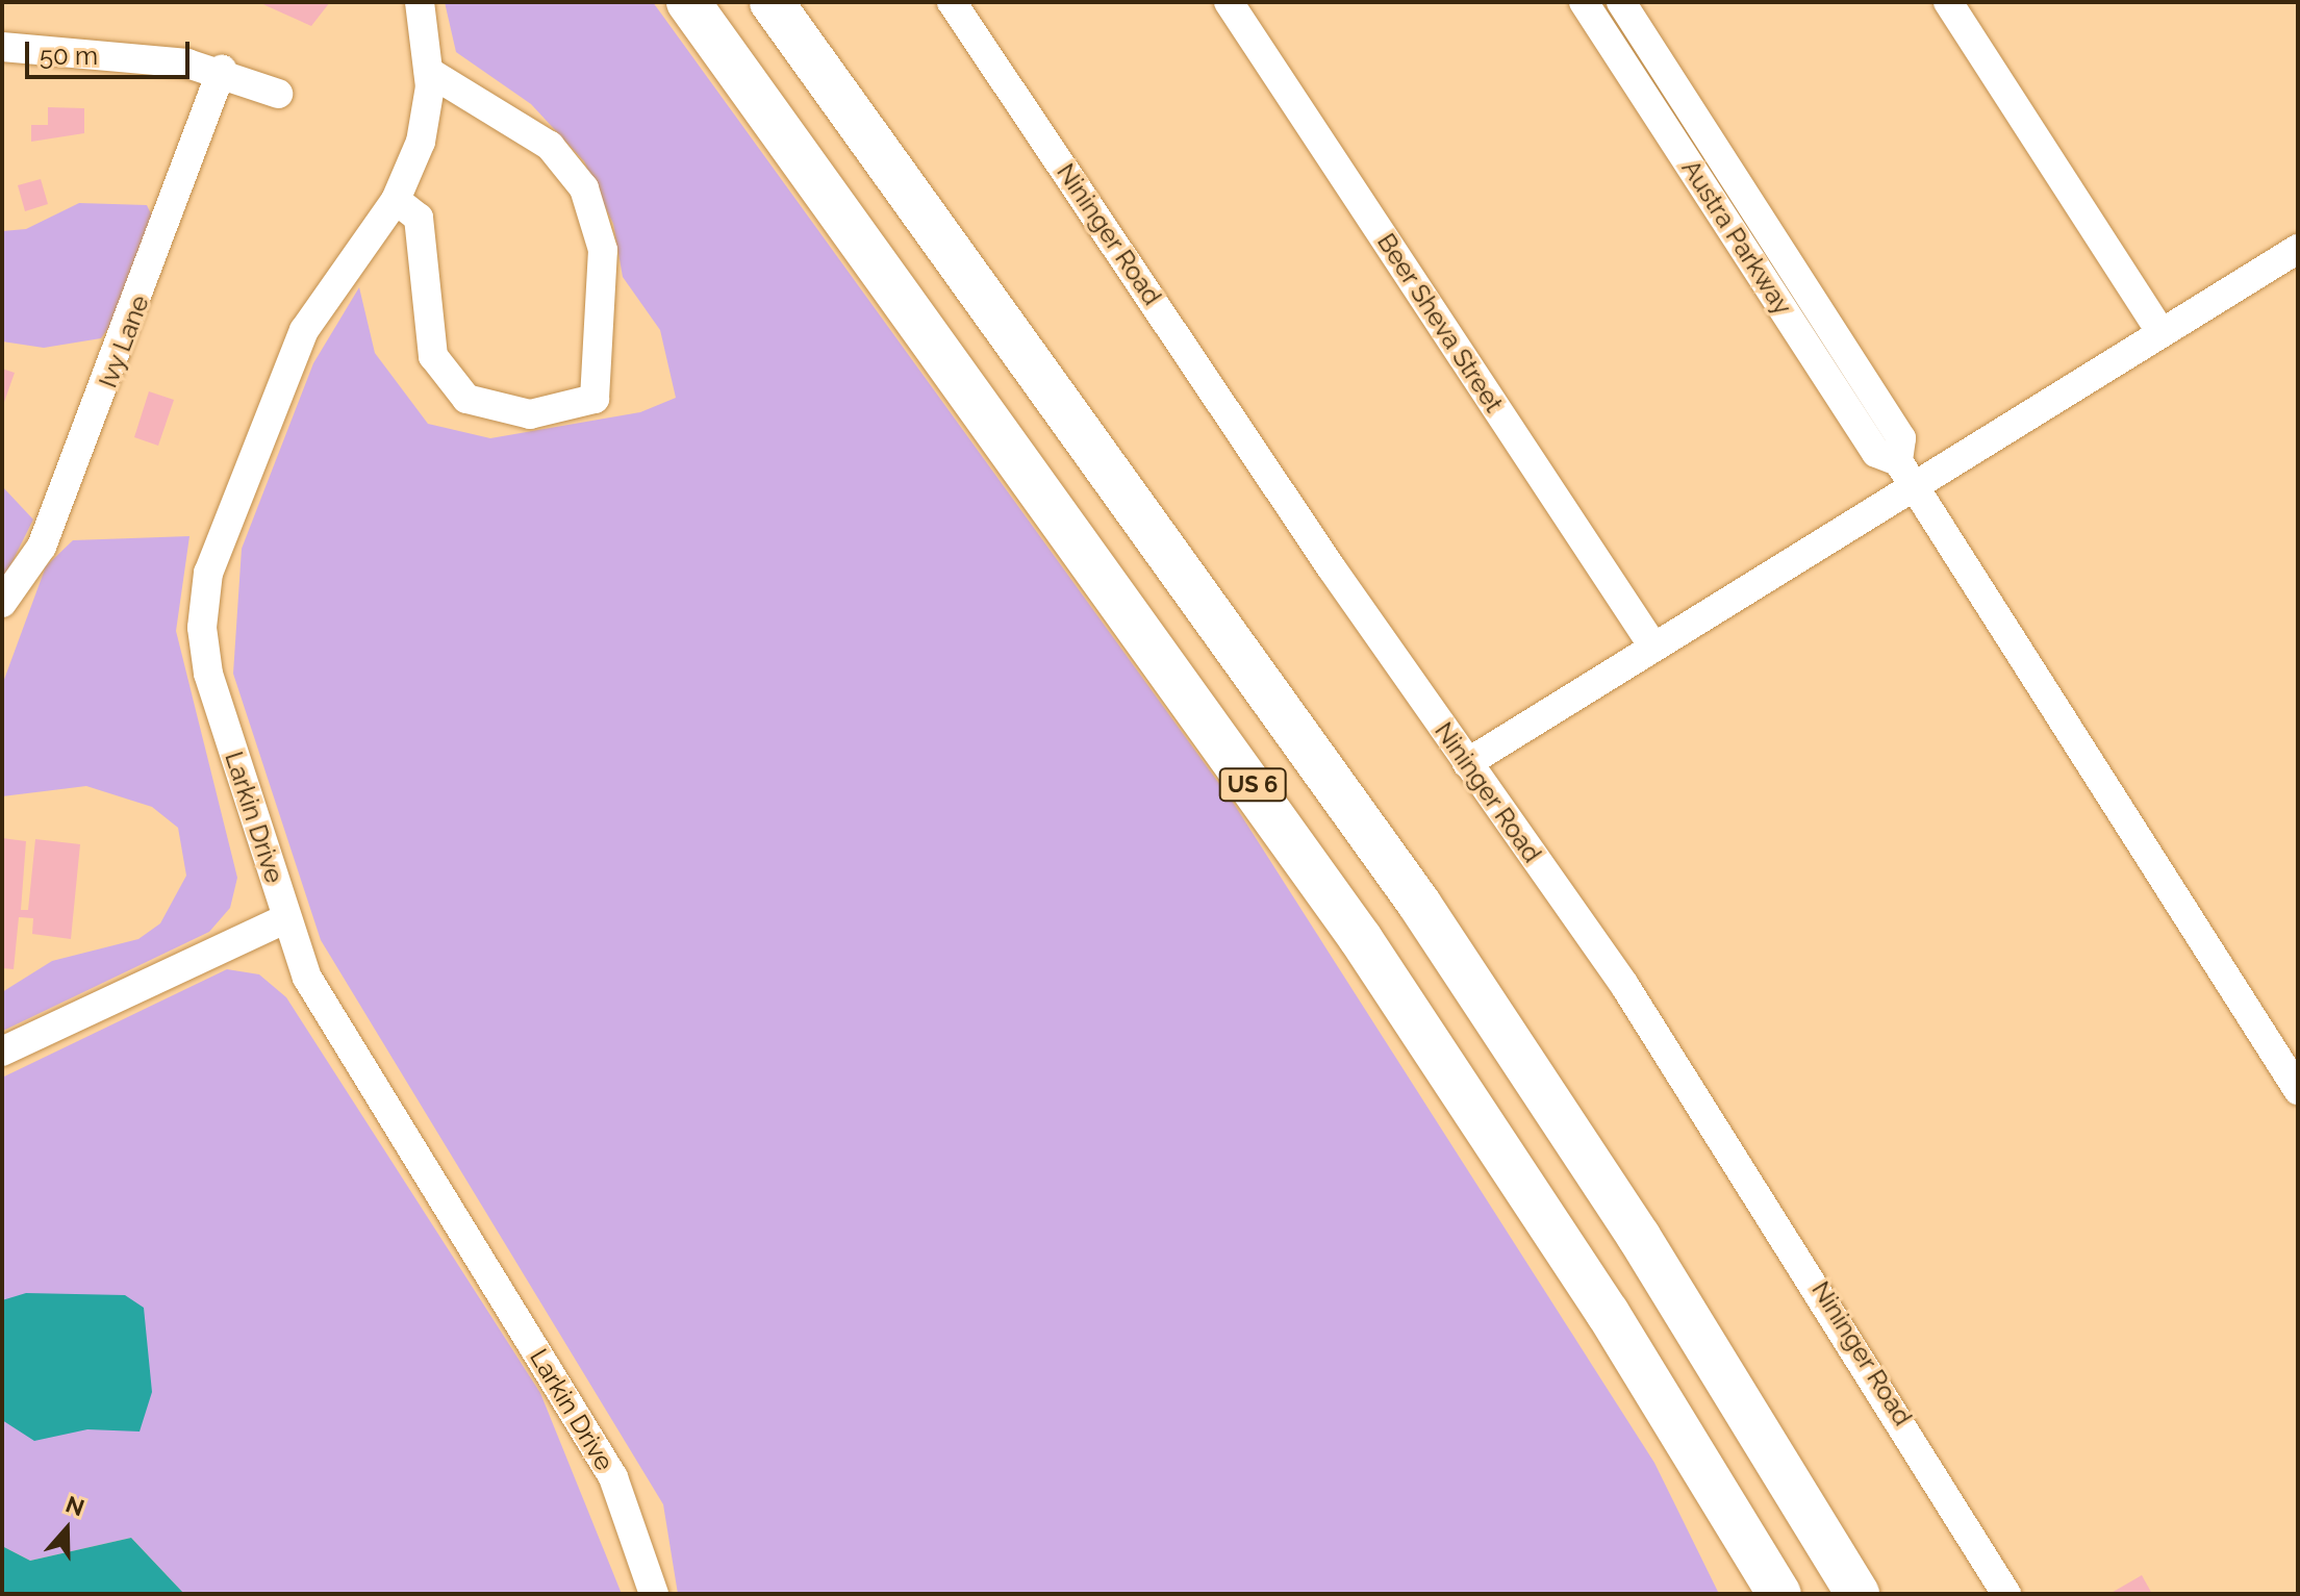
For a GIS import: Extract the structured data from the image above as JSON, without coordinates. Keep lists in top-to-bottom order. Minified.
{"streets":{"highway":["US 6"],"street":["Nininger Road","Austra Parkway","Beer Sheva Street","Ivy Lane","Larkin Drive"]},"scale_bar":"50 m","north":"top"}
